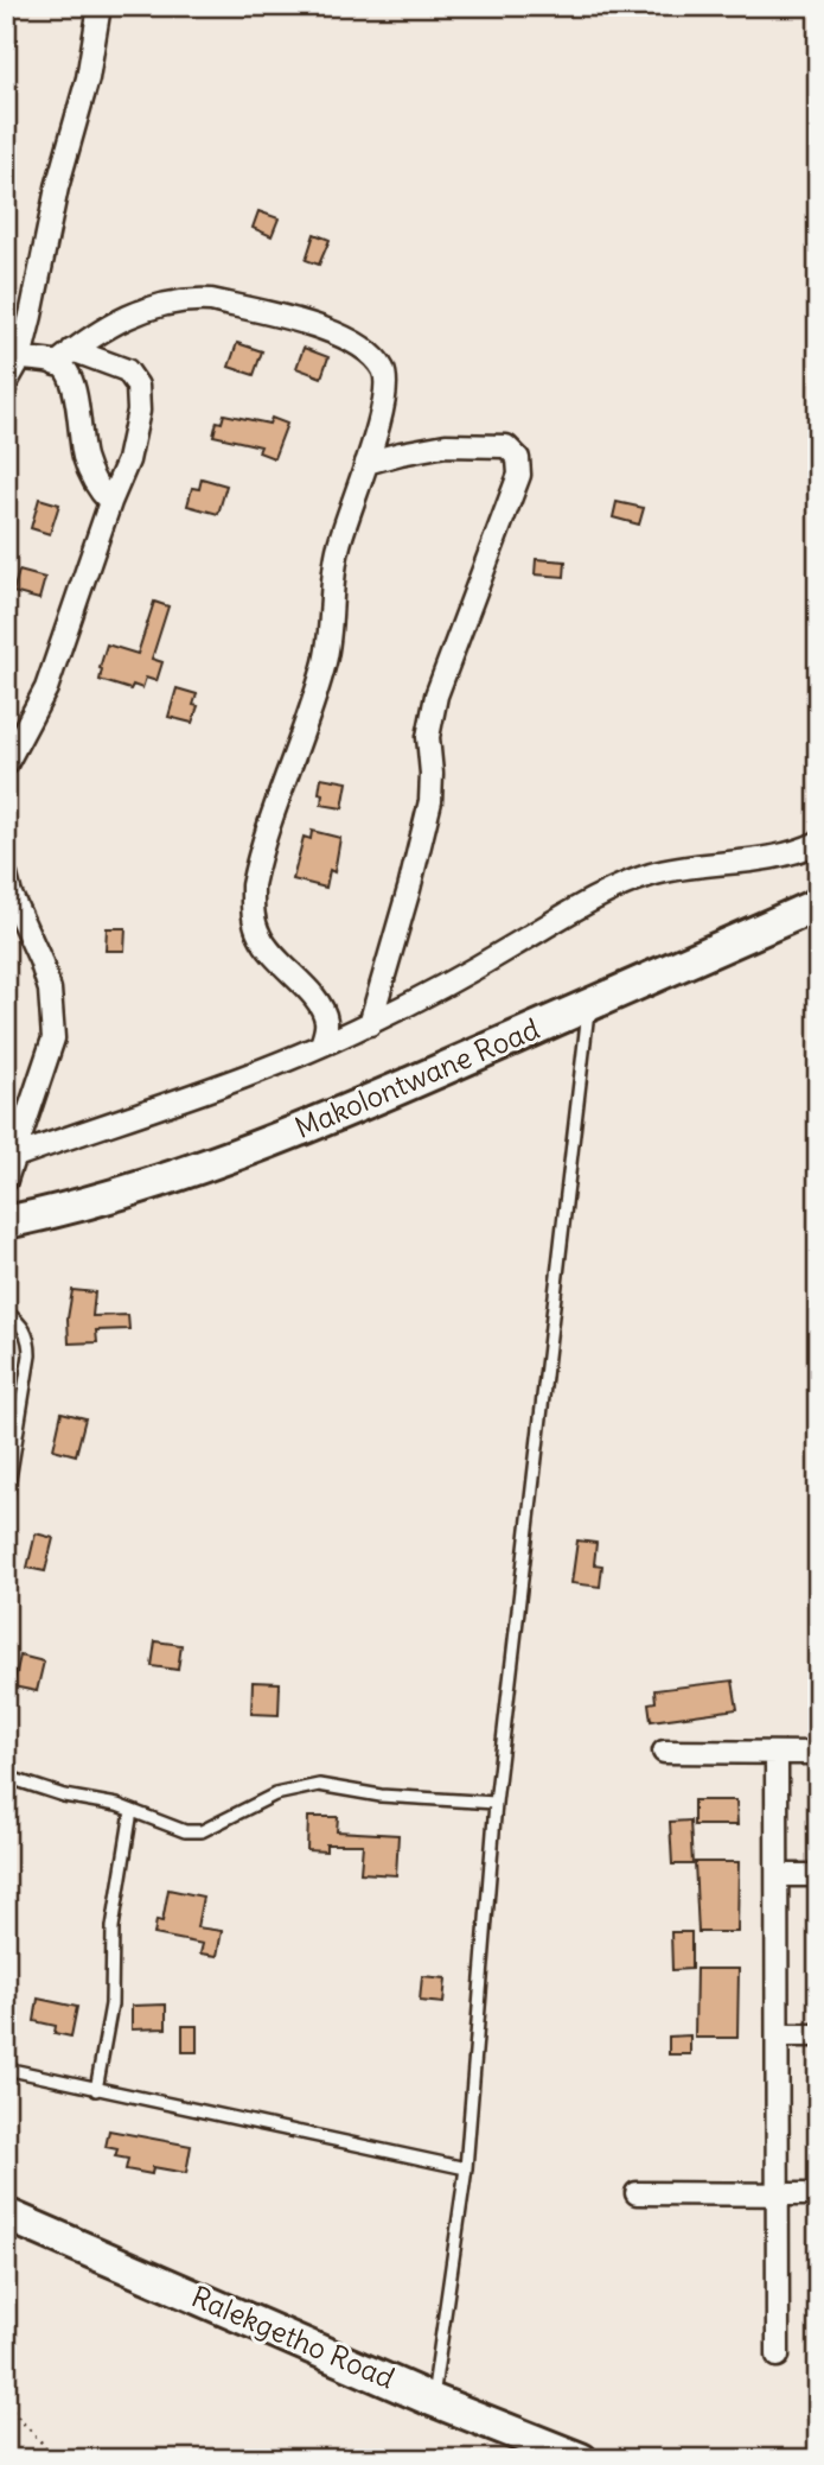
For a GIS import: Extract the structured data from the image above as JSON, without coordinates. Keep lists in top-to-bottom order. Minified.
{"streets":{"main road":["Makolontwane Road","Ralekgetho Road"]}}
